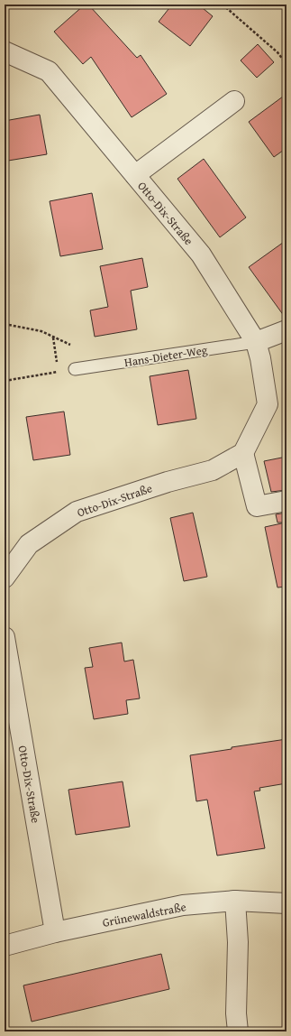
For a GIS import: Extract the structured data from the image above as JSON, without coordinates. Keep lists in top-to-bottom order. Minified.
{"streets":{"street":["Otto-Dix-Straße","Grünewaldstraße"],"lane":["Hans-Dieter-Weg"]},"crossings":[["Otto-Dix-Straße","Hans-Dieter-Weg"],["Otto-Dix-Straße","Grünewaldstraße"]]}
